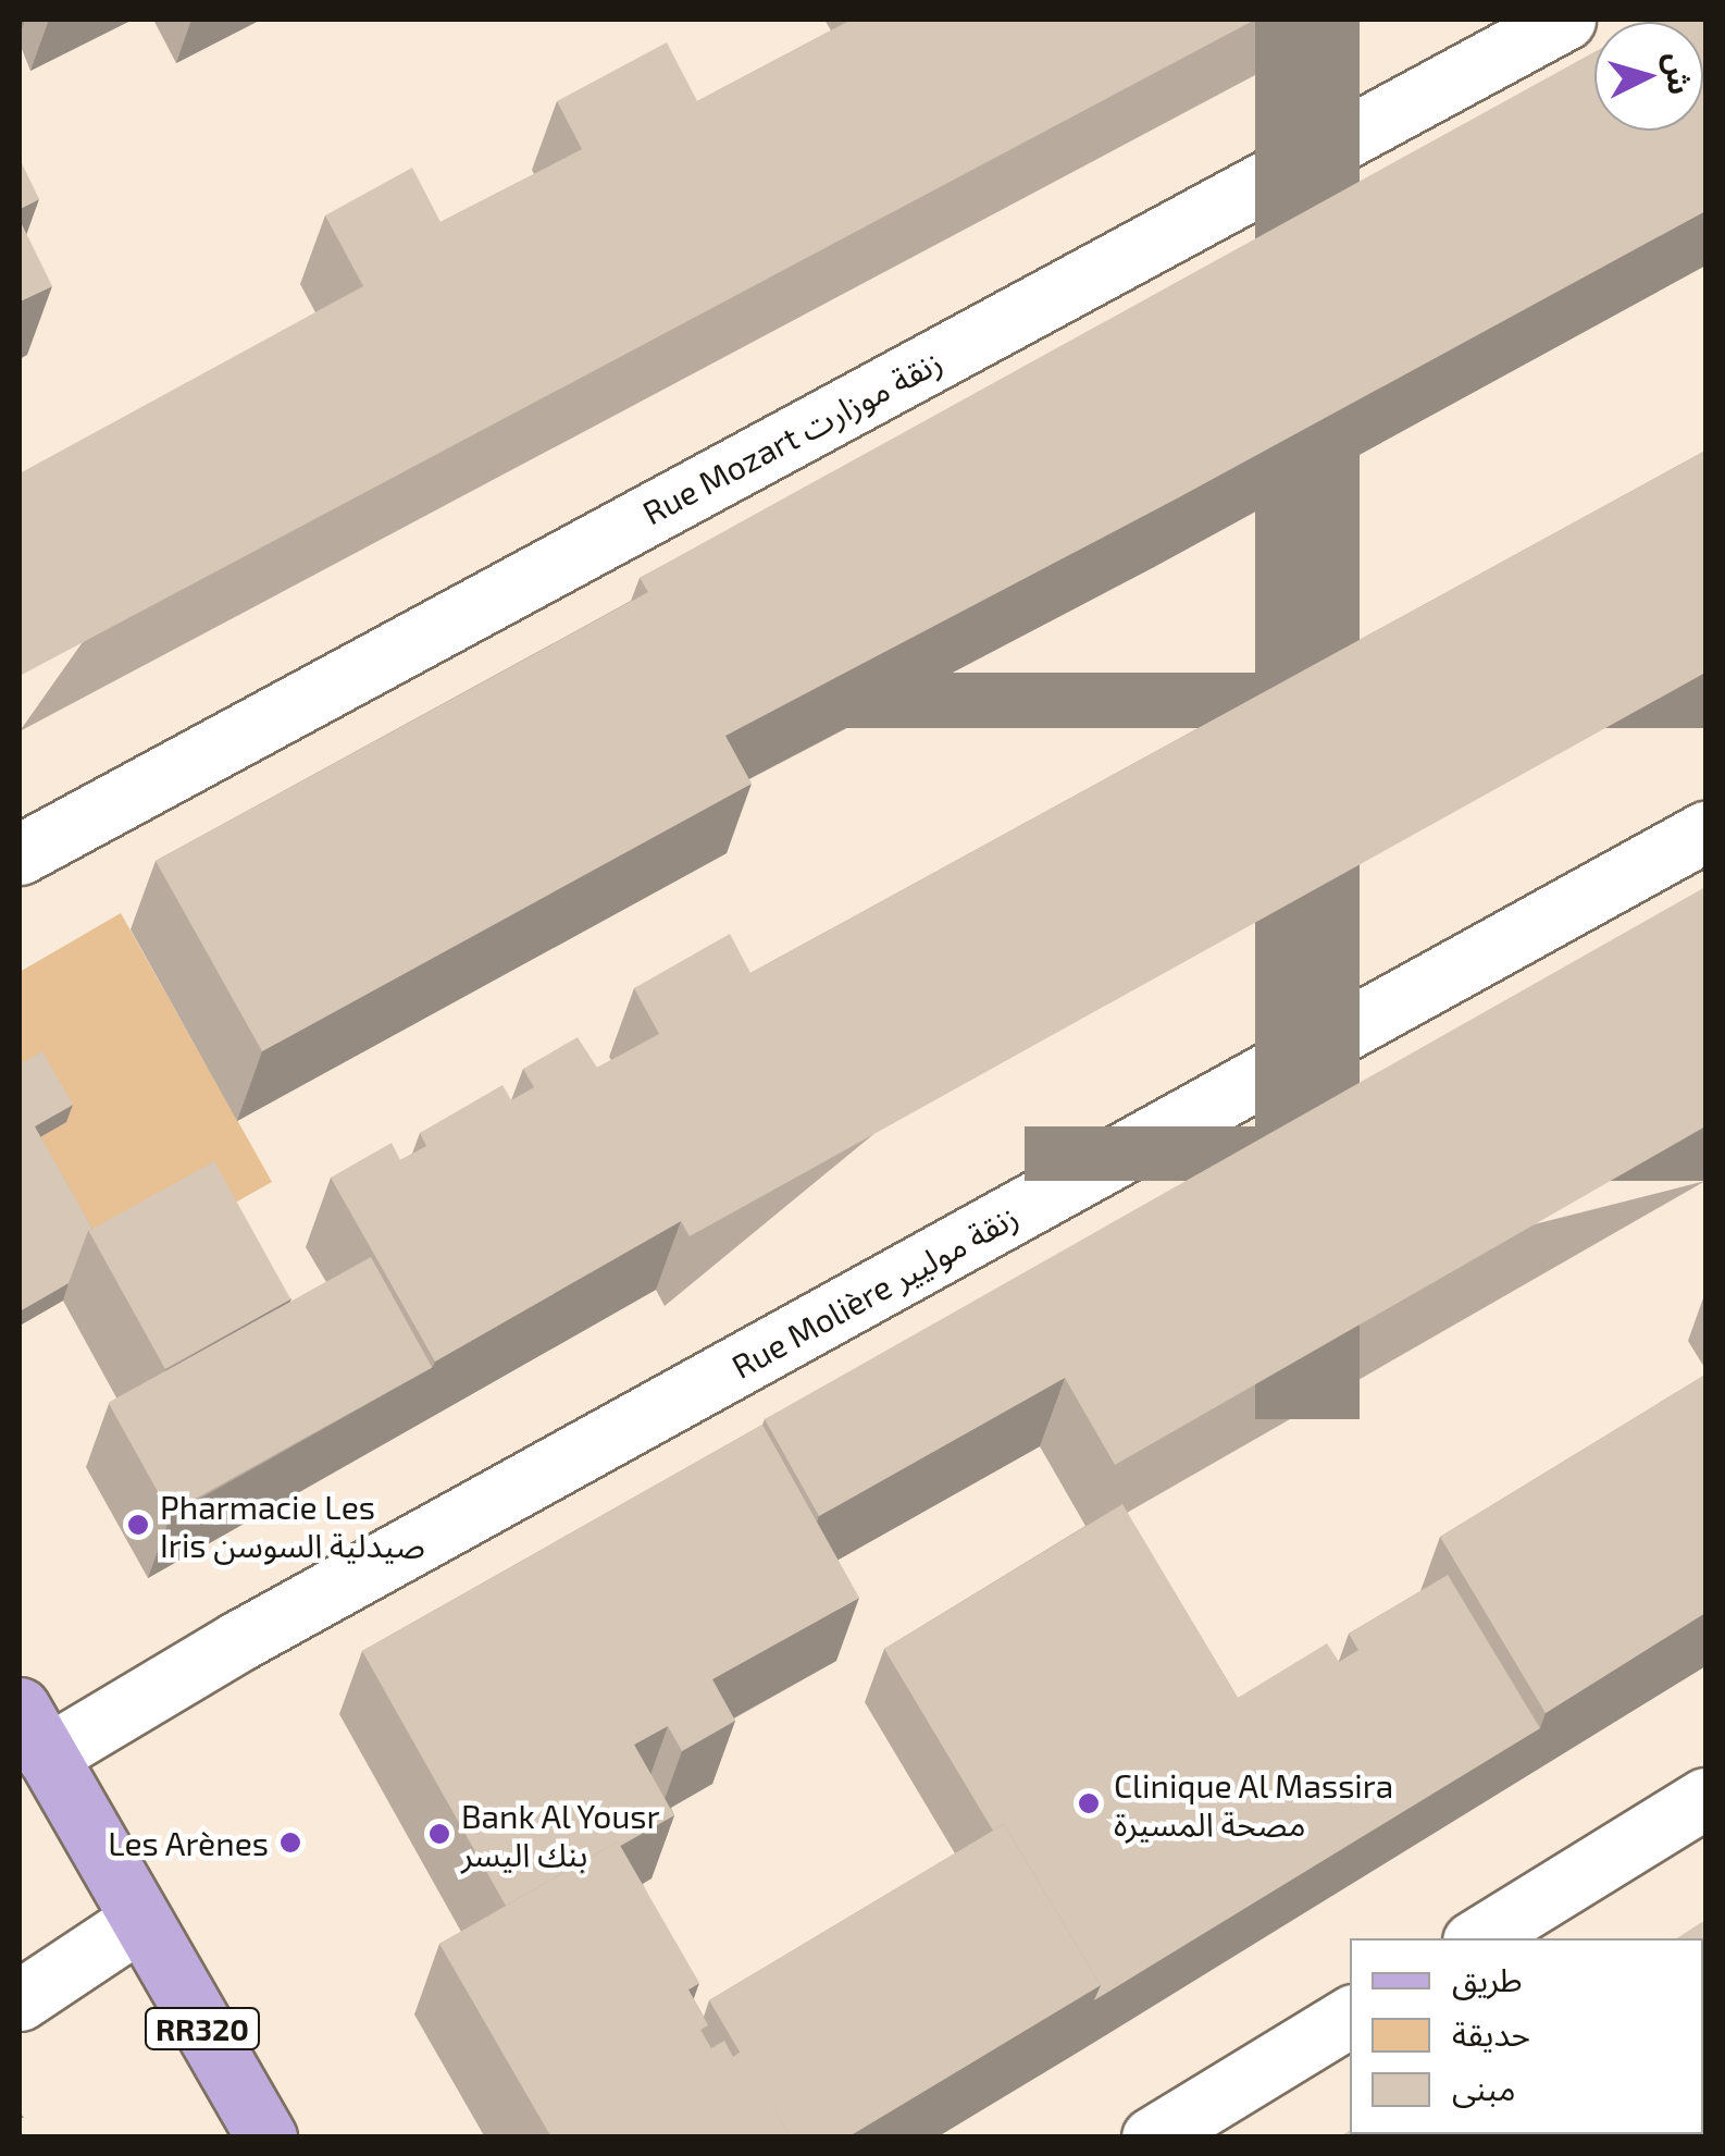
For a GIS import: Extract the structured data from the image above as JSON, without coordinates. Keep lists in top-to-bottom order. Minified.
{"streets":{"main road":["RR320"],"street":["Rue Mozart زنقة موزارت","Rue Molière زنقة موليير"]},"crossings":[["Rue Molière زنقة موليير","RR320"]],"places":["Pharmacie Les Iris صيدلية السوسن","Clinique Al Massira مصحة المسيرة","Bank Al Yousr بنك اليسر","Les Arènes"],"legend":["طريق","حديقة","مبنى"],"north":"right"}
